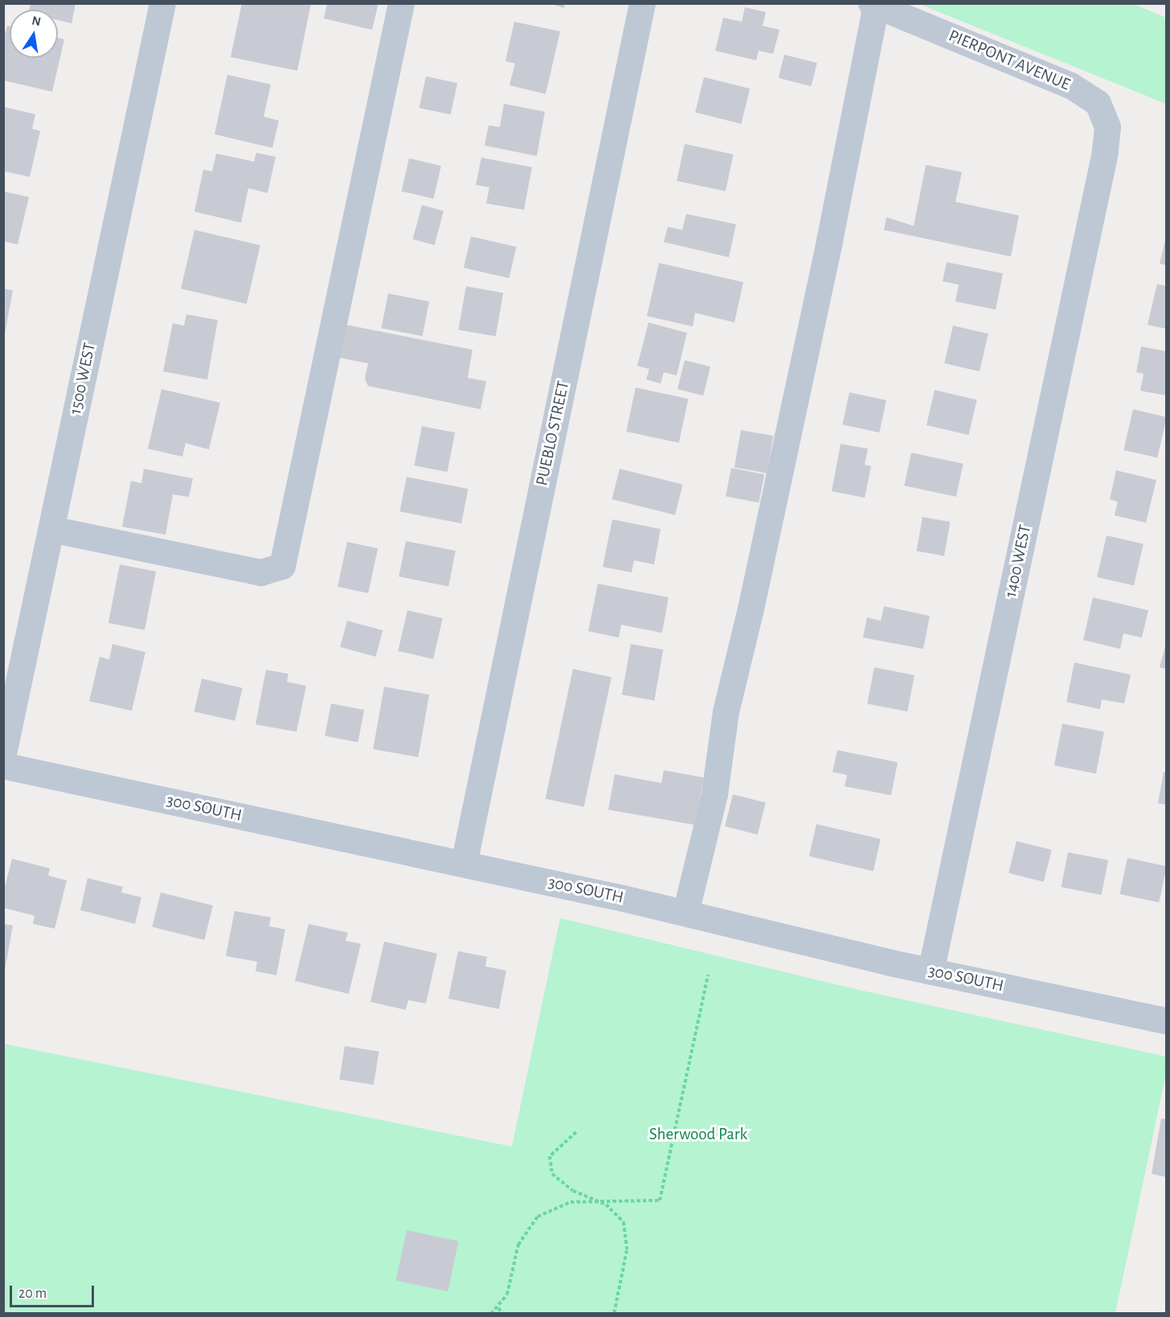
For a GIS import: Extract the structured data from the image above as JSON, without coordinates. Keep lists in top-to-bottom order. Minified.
{"streets":{"street":["PIERPONT AVENUE","1500 WEST","PUEBLO STREET","1400 WEST","300 SOUTH"]},"crossings":[["PIERPONT AVENUE","1400 WEST"],["PUEBLO STREET","300 SOUTH"],["1400 WEST","300 SOUTH"]],"parks":["Sherwood Park"],"scale_bar":"20 m","north":"top"}
